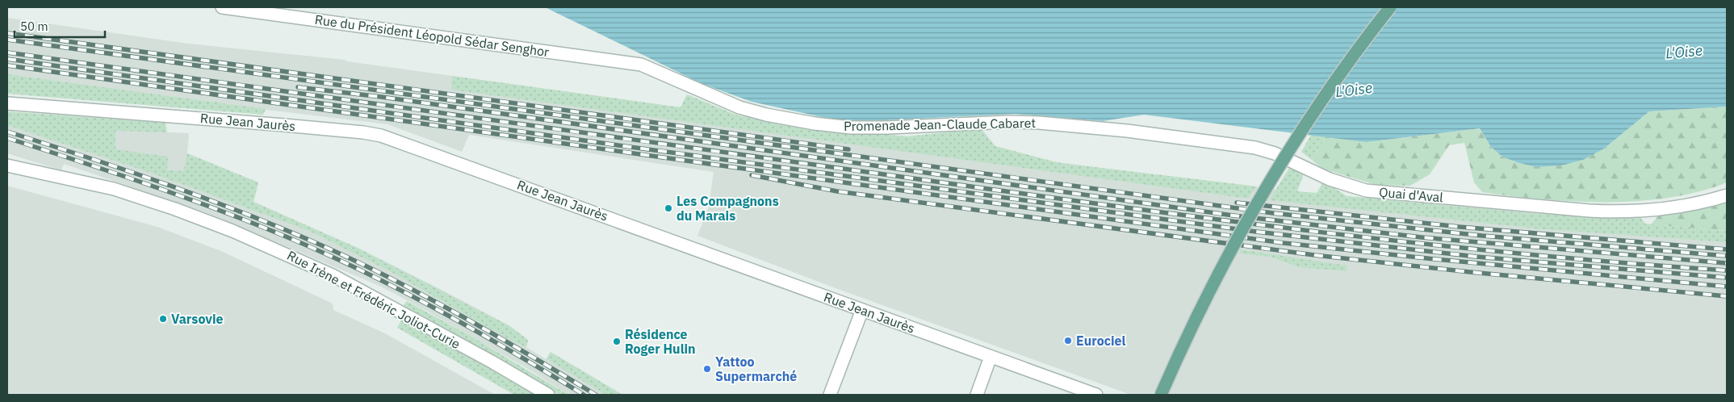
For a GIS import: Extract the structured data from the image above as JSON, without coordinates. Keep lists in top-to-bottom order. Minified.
{"streets":{"street":["Rue du Président Léopold Sédar Senghor","Rue Jean Jaurès","Promenade Jean-Claude Cabaret","Quai d'Aval","Rue Irène et Frédéric Joliot-Curie"]},"crossings":[["Rue du Président Léopold Sédar Senghor","Promenade Jean-Claude Cabaret"],["Promenade Jean-Claude Cabaret","Quai d'Aval"]],"water":["L'Oise"],"places":["Les Compagnons du Marais","Varsovie","Eurociel","Résidence Roger Hulin","Yattoo Supermarché"],"scale_bar":"50 m"}
